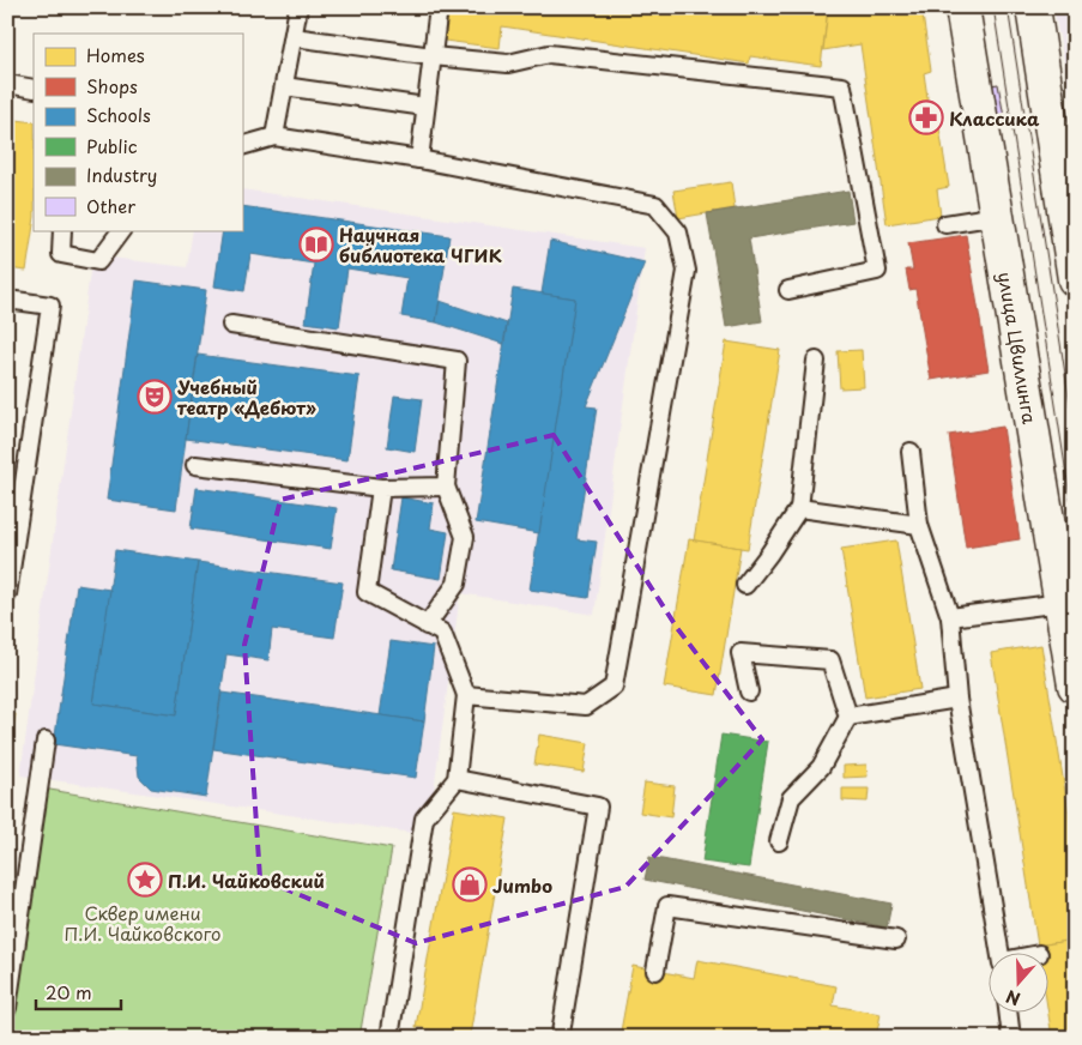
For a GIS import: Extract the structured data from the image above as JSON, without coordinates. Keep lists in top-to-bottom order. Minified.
{"streets":{"main road":["улица Цвиллинга"]},"parks":["Сквер имени П.И. Чайковского"],"places":{"pharmacy":["Классика"],"library":["Научная библиотека ЧГИК"],"theatre":["Учебный театр «Дебют»"],"place":["П.И. Чайковский"],"shop":["Jumbo"]},"legend":["Homes","Shops","Schools","Public","Industry","Other"],"scale_bar":"20 m","north":"bottom"}
